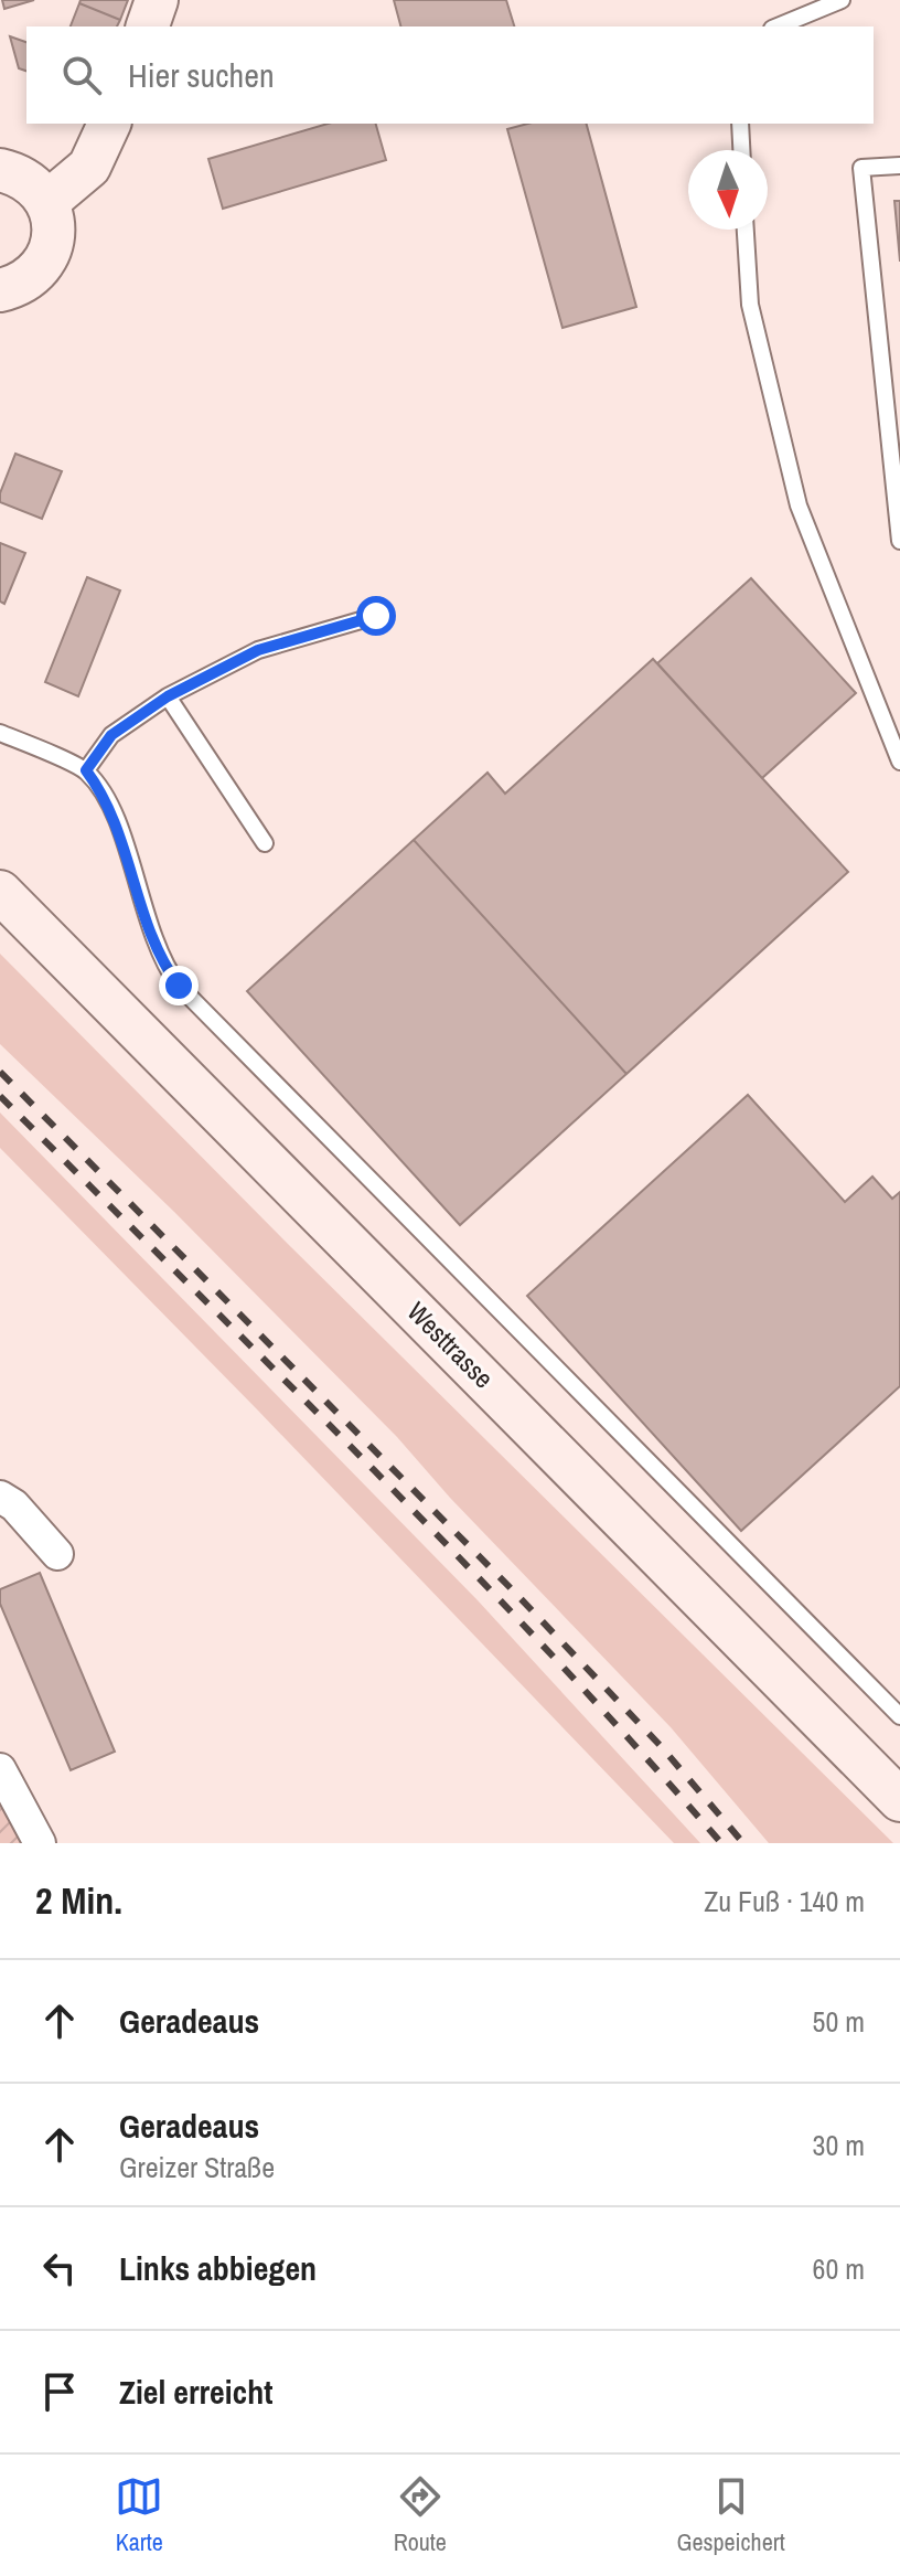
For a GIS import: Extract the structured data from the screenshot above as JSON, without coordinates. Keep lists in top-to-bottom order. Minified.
{"streets":{"main road":["Westtrasse"]},"north":"bottom","page":{"search":"Hier suchen","heading":["2 Min.","Zu Fuß · 140 m"],"list":[["Geradeaus","50 m"],["Geradeaus","Greizer Straße","30 m"],["Links abbiegen","60 m"],"Ziel erreicht"],"nav":["Karte","Route","Gespeichert"]}}
